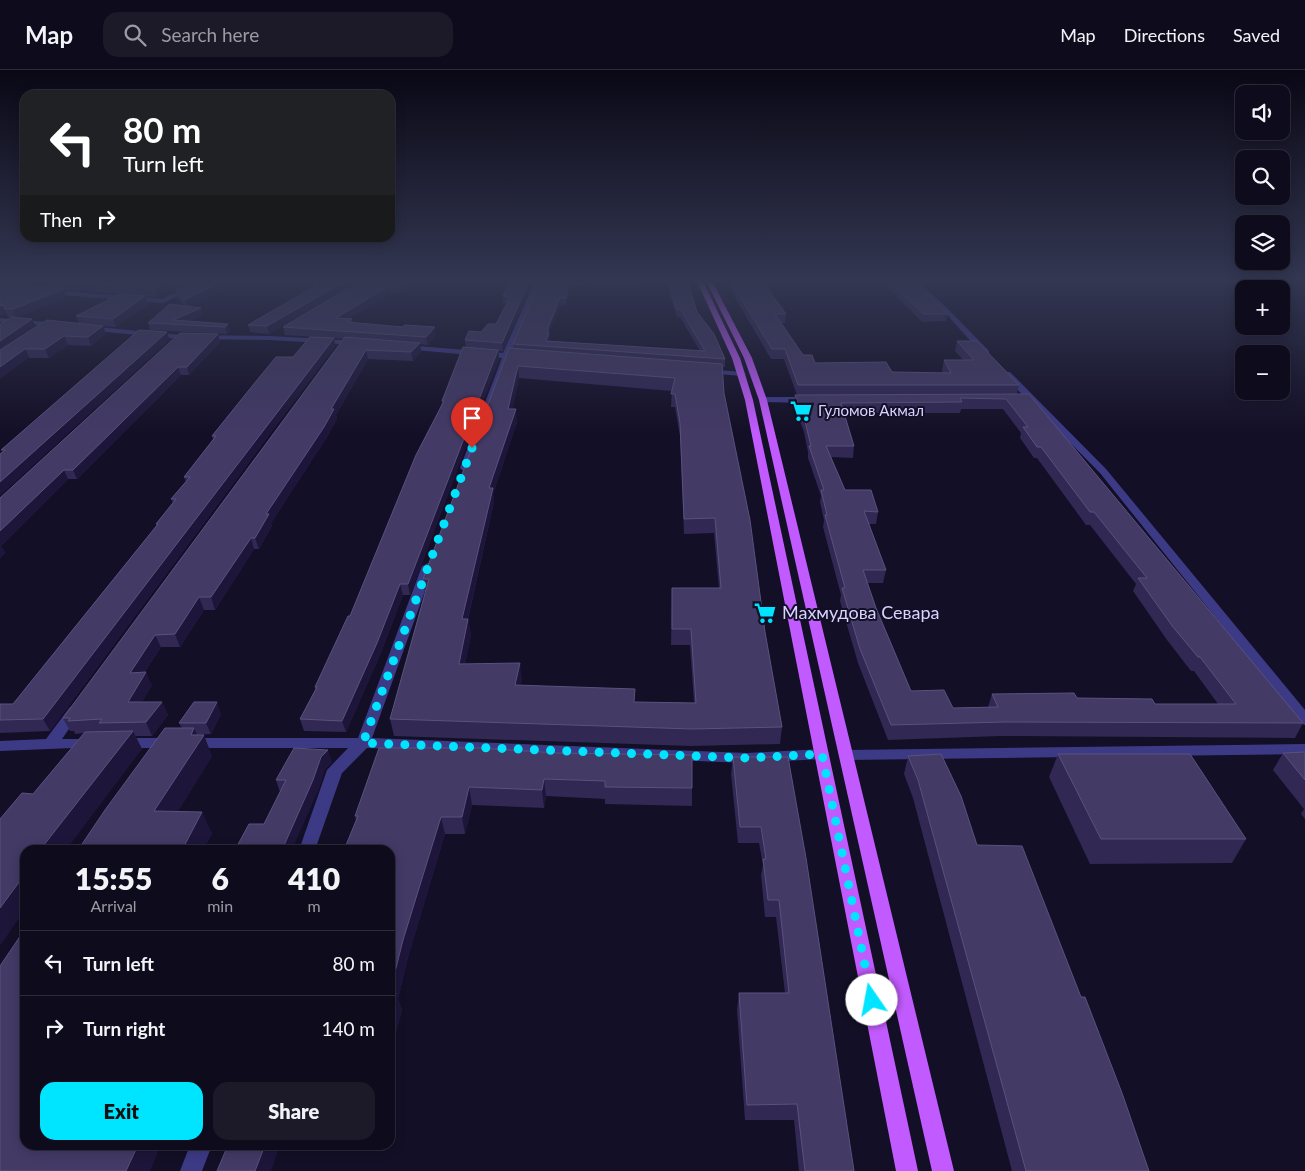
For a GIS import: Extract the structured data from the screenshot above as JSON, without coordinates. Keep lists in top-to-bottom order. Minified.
{"places":{"supermarket":["Гуломов Акмал","Махмудова Севара"]},"page":{"header":"Map","search":"Search here","nav":["Map","Directions","Saved"],"map_buttons":["+","−"],"turn":["80 m","Turn left"],"then":"Then","eta":["15:55","Arrival","6","min","410","m"],"list":[{"name":"Turn left","value":"80 m"},{"name":"Turn right","value":"140 m"}],"buttons":["Exit","Share"]}}
